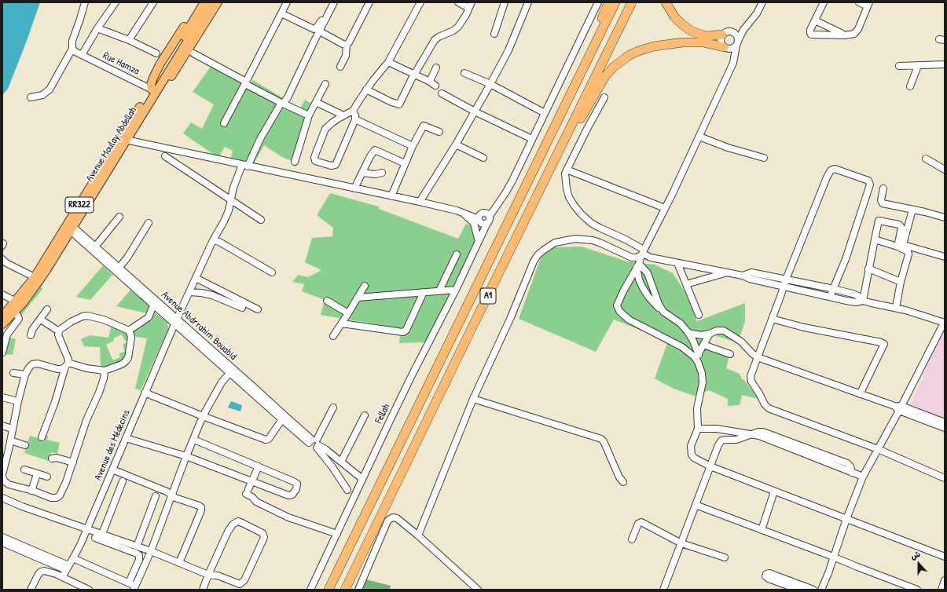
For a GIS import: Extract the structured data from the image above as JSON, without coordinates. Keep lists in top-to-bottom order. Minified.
{"streets":{"highway":["A1"],"main road":["Avenue Moulay Abdellah","RR322"],"street":["Rue Hamza","Avenue Abdrrahim Bouabid","Fellah","Avenue des Médecins"]},"crossings":[["Rue Hamza","Avenue Moulay Abdellah"],["Avenue Moulay Abdellah","Avenue Abdrrahim Bouabid"],["Avenue Abdrrahim Bouabid","Avenue des Médecins"]],"north":"top"}
